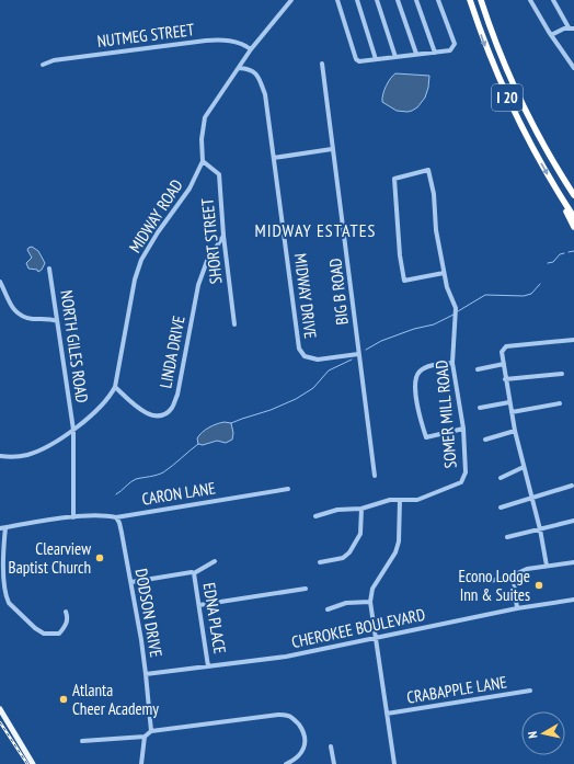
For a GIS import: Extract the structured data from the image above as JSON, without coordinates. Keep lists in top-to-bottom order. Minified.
{"streets":{"highway":["I 20"],"street":["NUTMEG STREET","MIDWAY ROAD","SHORT STREET","BIG B ROAD","MIDWAY DRIVE","NORTH GILES ROAD","LINDA DRIVE","SOMER MILL ROAD","CARON LANE","DODSON DRIVE","EDNA PLACE","CHEROKEE BOULEVARD","CRABAPPLE LANE"]},"crossings":[["NUTMEG STREET","MIDWAY ROAD"],["MIDWAY ROAD","SHORT STREET"],["MIDWAY ROAD","MIDWAY DRIVE"],["MIDWAY ROAD","NORTH GILES ROAD"],["MIDWAY ROAD","LINDA DRIVE"],["SHORT STREET","LINDA DRIVE"],["BIG B ROAD","MIDWAY DRIVE"],["NORTH GILES ROAD","CARON LANE"],["CARON LANE","DODSON DRIVE"],["DODSON DRIVE","CHEROKEE BOULEVARD"],["EDNA PLACE","CHEROKEE BOULEVARD"]],"districts":["MIDWAY ESTATES"],"places":["Clearview Baptist Church","Econo Lodge Inn & Suites","Atlanta Cheer Academy"],"north":"left"}
